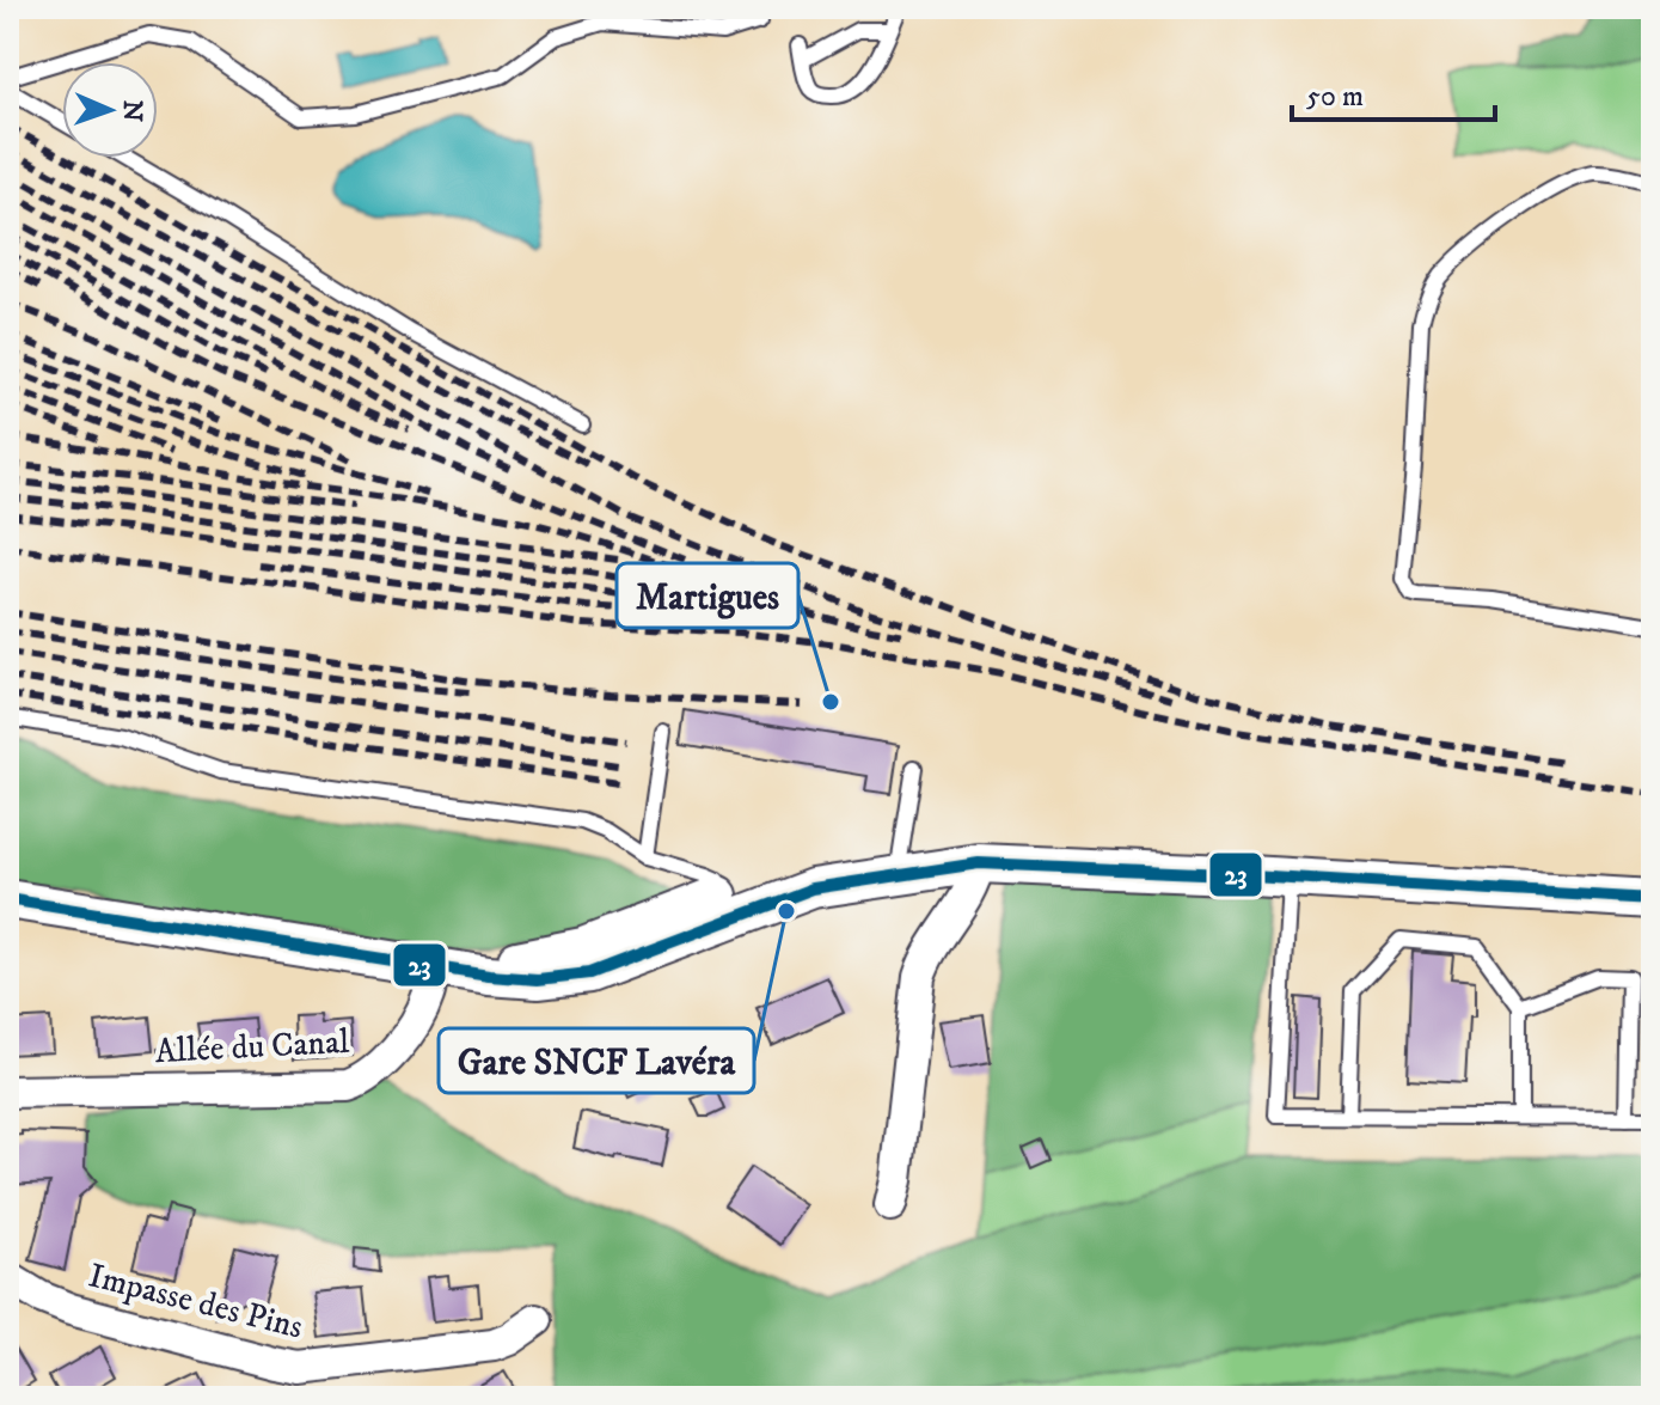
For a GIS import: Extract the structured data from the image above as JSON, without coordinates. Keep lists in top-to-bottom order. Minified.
{"streets":{"street":["Allée du Canal","Impasse des Pins"]},"places":["Martigues","Gare SNCF Lavéra"],"lines":["transit line 23"],"scale_bar":"50 m","north":"right"}
